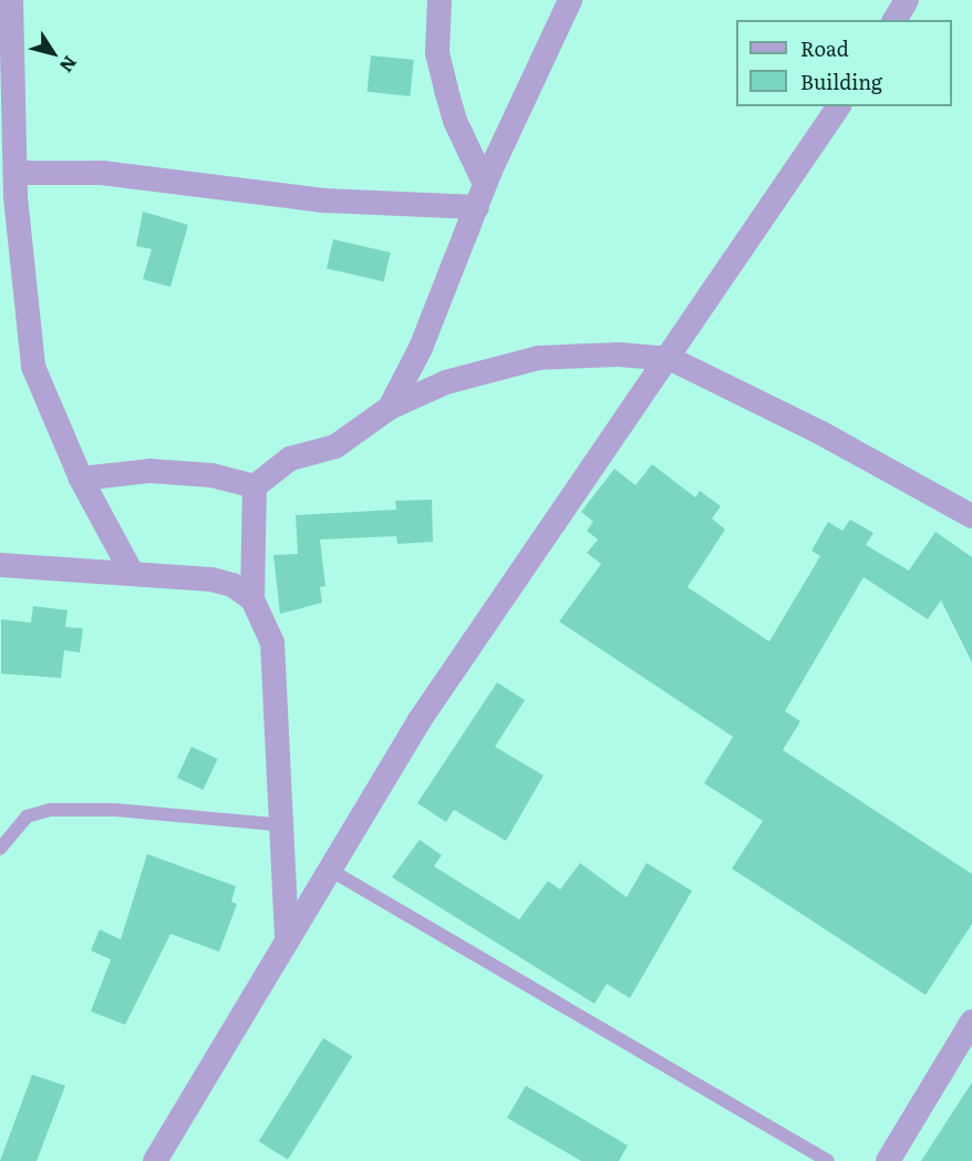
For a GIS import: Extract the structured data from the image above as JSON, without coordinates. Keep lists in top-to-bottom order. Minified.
{"legend":["Road","Building"],"north":"bottom right"}
